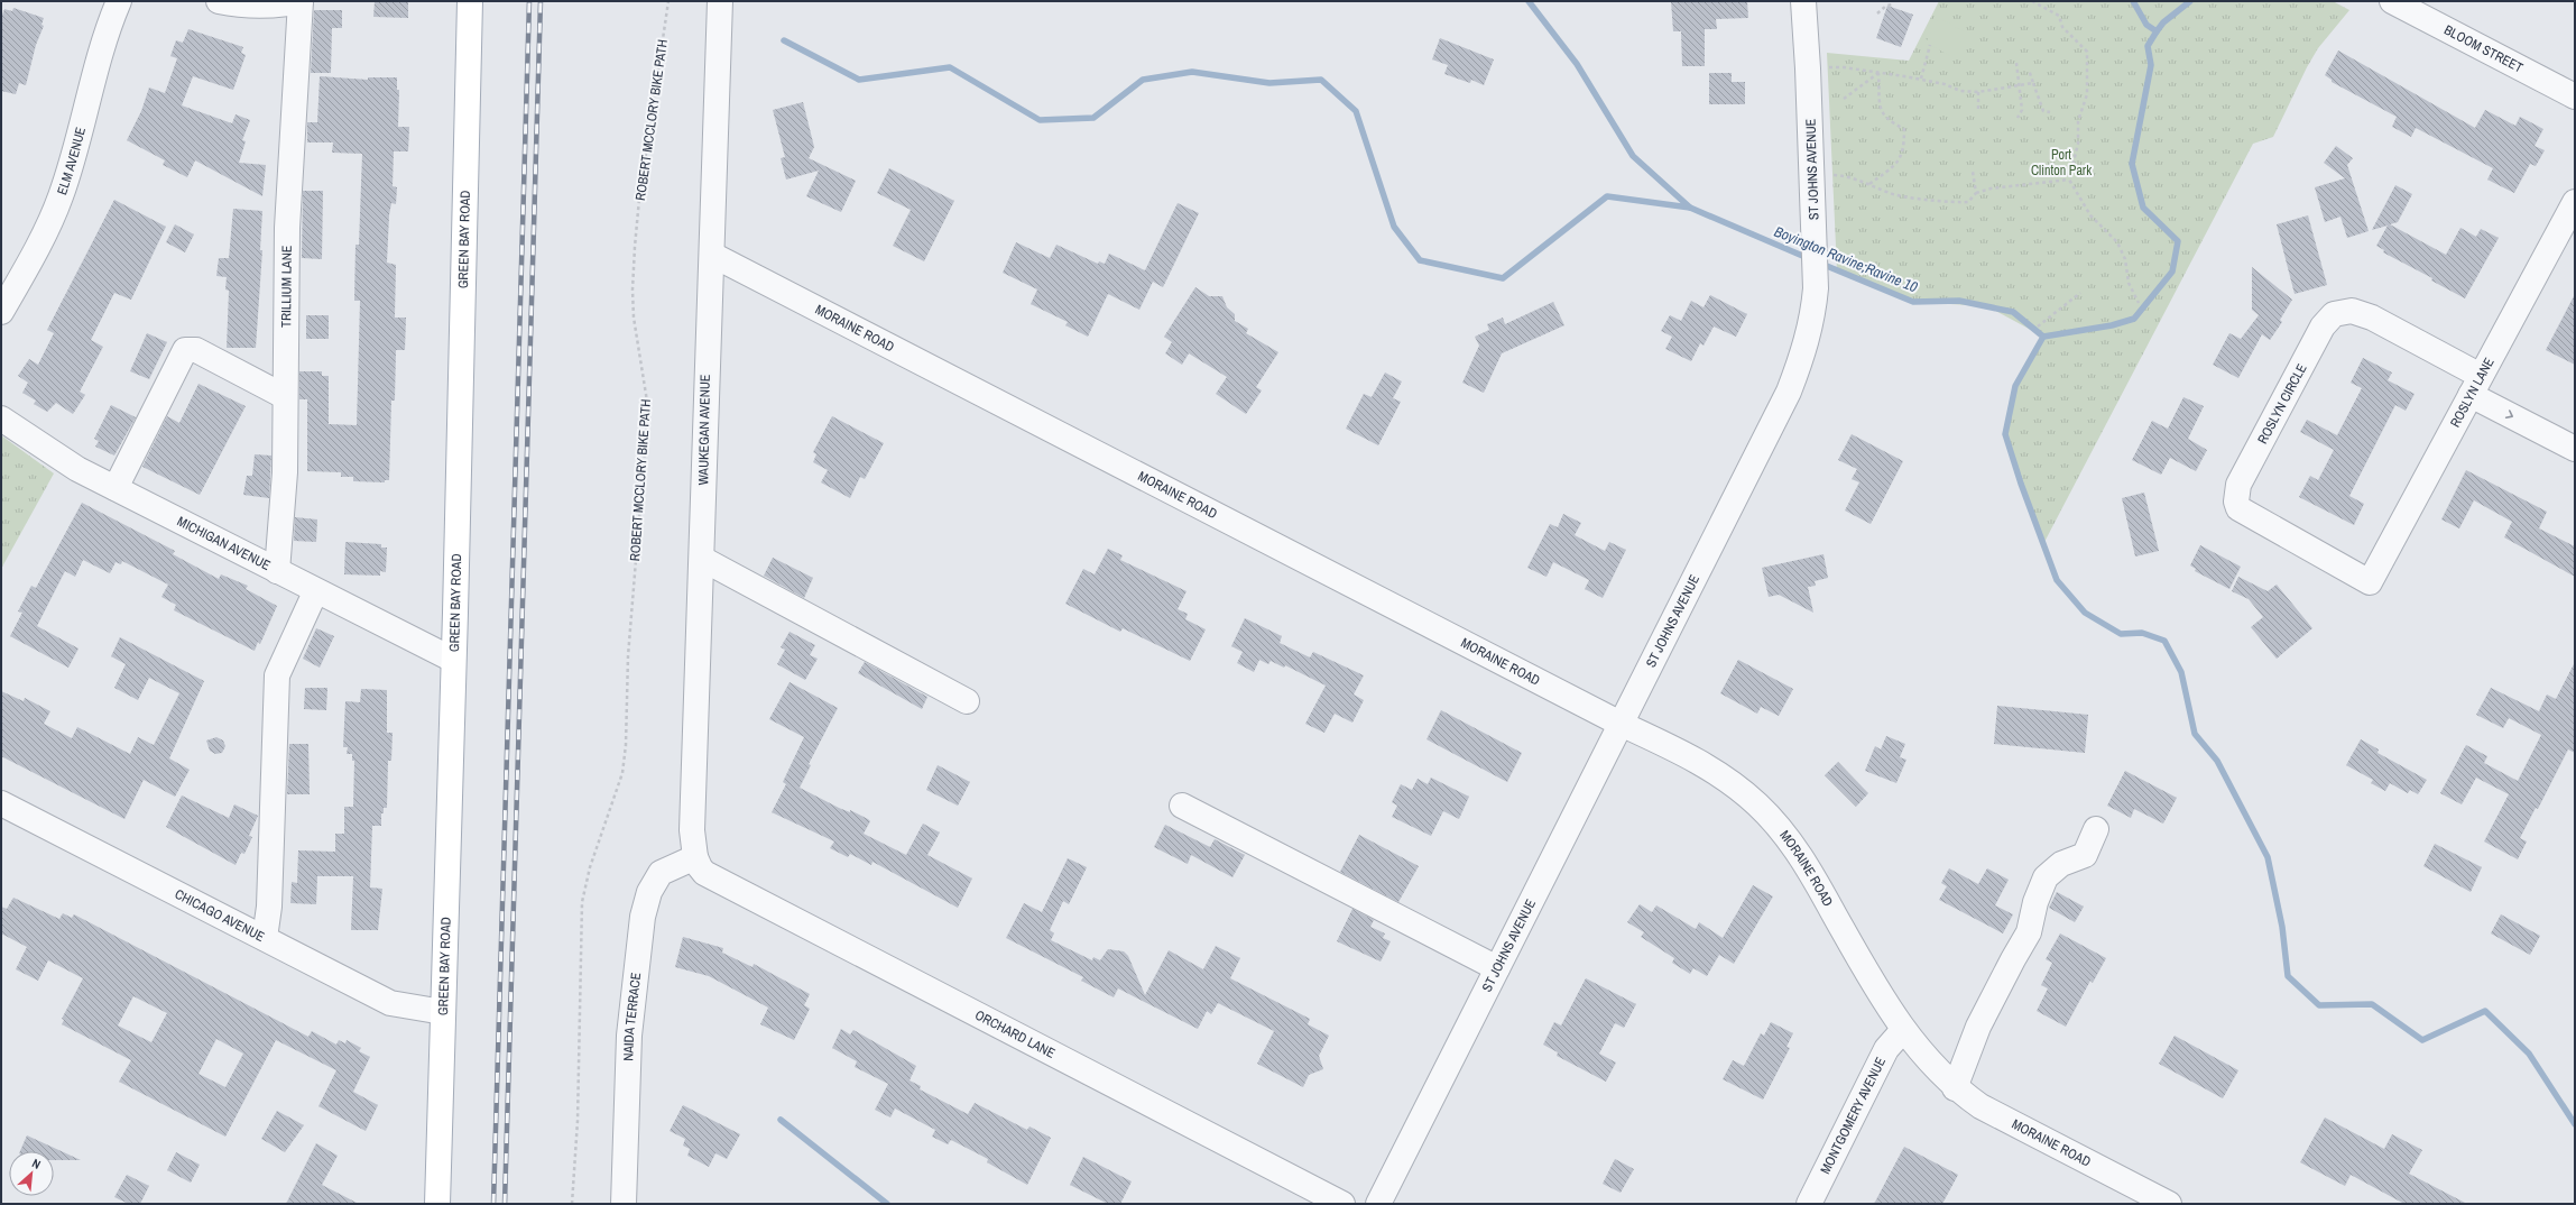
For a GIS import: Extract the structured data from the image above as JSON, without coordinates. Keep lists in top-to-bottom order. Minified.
{"streets":{"main road":["GREEN BAY ROAD"],"street":["BLOOM STREET","ELM AVENUE","ST JOHNS AVENUE","TRILLIUM LANE","MORAINE ROAD","ROSLYN LANE","ROSLYN CIRCLE","WAUKEGAN AVENUE","MICHIGAN AVENUE","CHICAGO AVENUE","NAIDA TERRACE","ORCHARD LANE","MONTGOMERY AVENUE"],"path":["ROBERT MCCLORY BIKE PATH"]},"crossings":[["ST JOHNS AVENUE","MORAINE ROAD"],["GREEN BAY ROAD","MICHIGAN AVENUE"],["GREEN BAY ROAD","CHICAGO AVENUE"],["TRILLIUM LANE","MICHIGAN AVENUE"],["MORAINE ROAD","WAUKEGAN AVENUE"],["MORAINE ROAD","MONTGOMERY AVENUE"],["ROSLYN LANE","ROSLYN CIRCLE"],["WAUKEGAN AVENUE","NAIDA TERRACE"],["WAUKEGAN AVENUE","ORCHARD LANE"],["NAIDA TERRACE","ORCHARD LANE"]],"water":["Boyington Ravine;Ravine 10"],"parks":["Port Clinton Park"],"north":"top right"}
